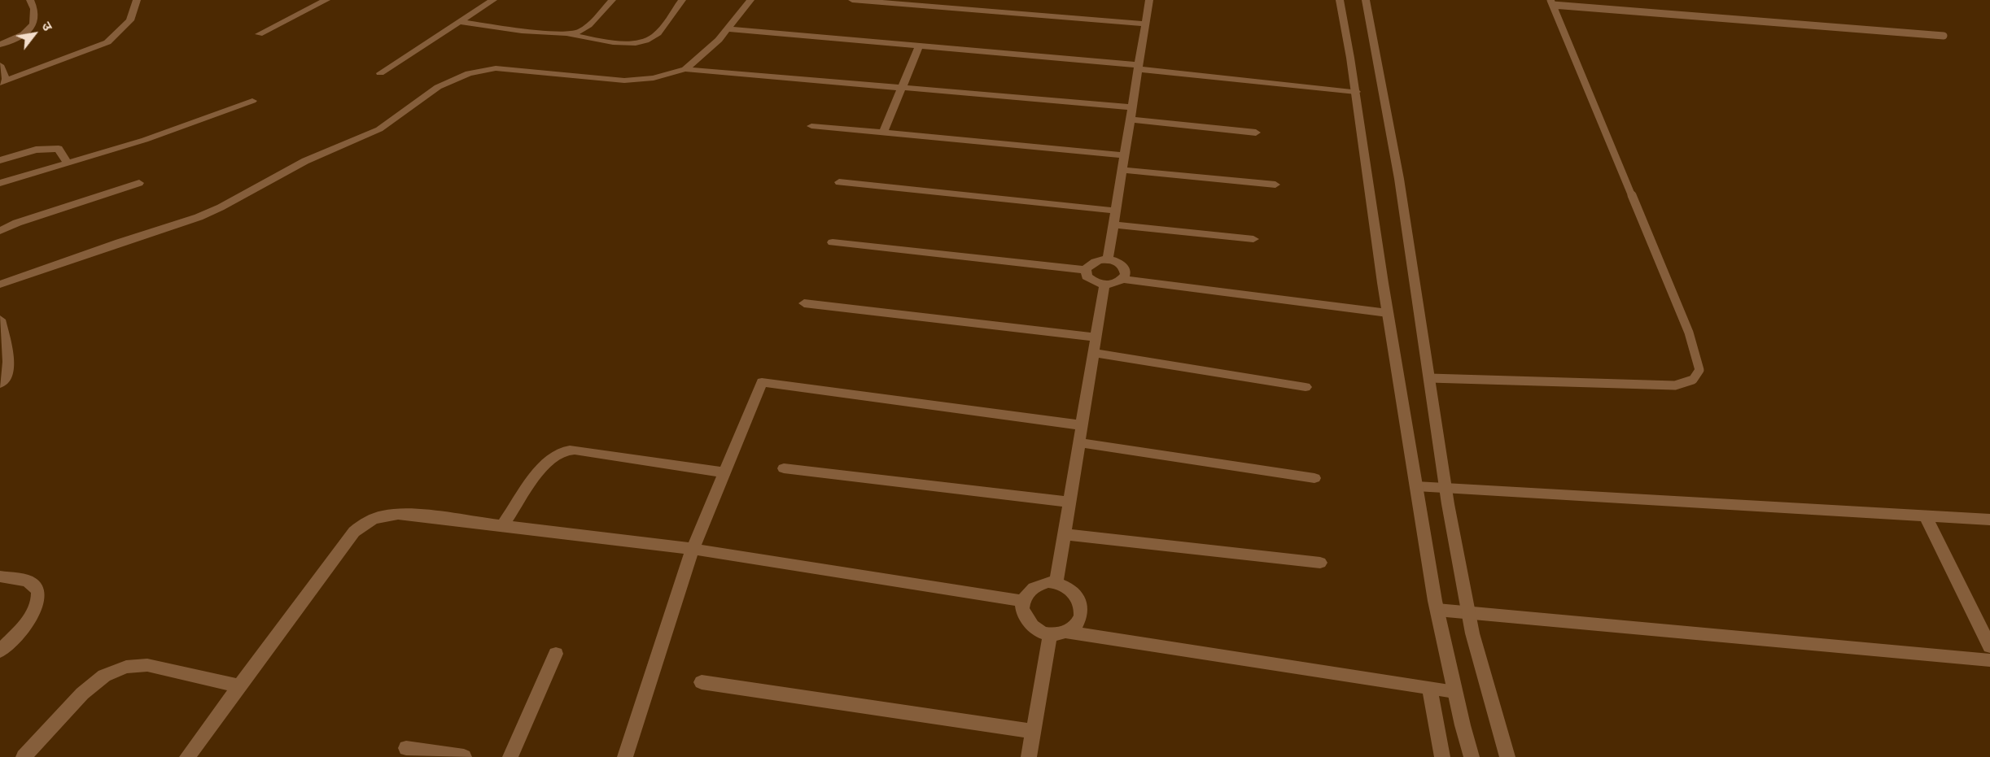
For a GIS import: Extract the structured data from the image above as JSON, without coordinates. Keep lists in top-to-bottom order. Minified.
{"north":"top right"}
